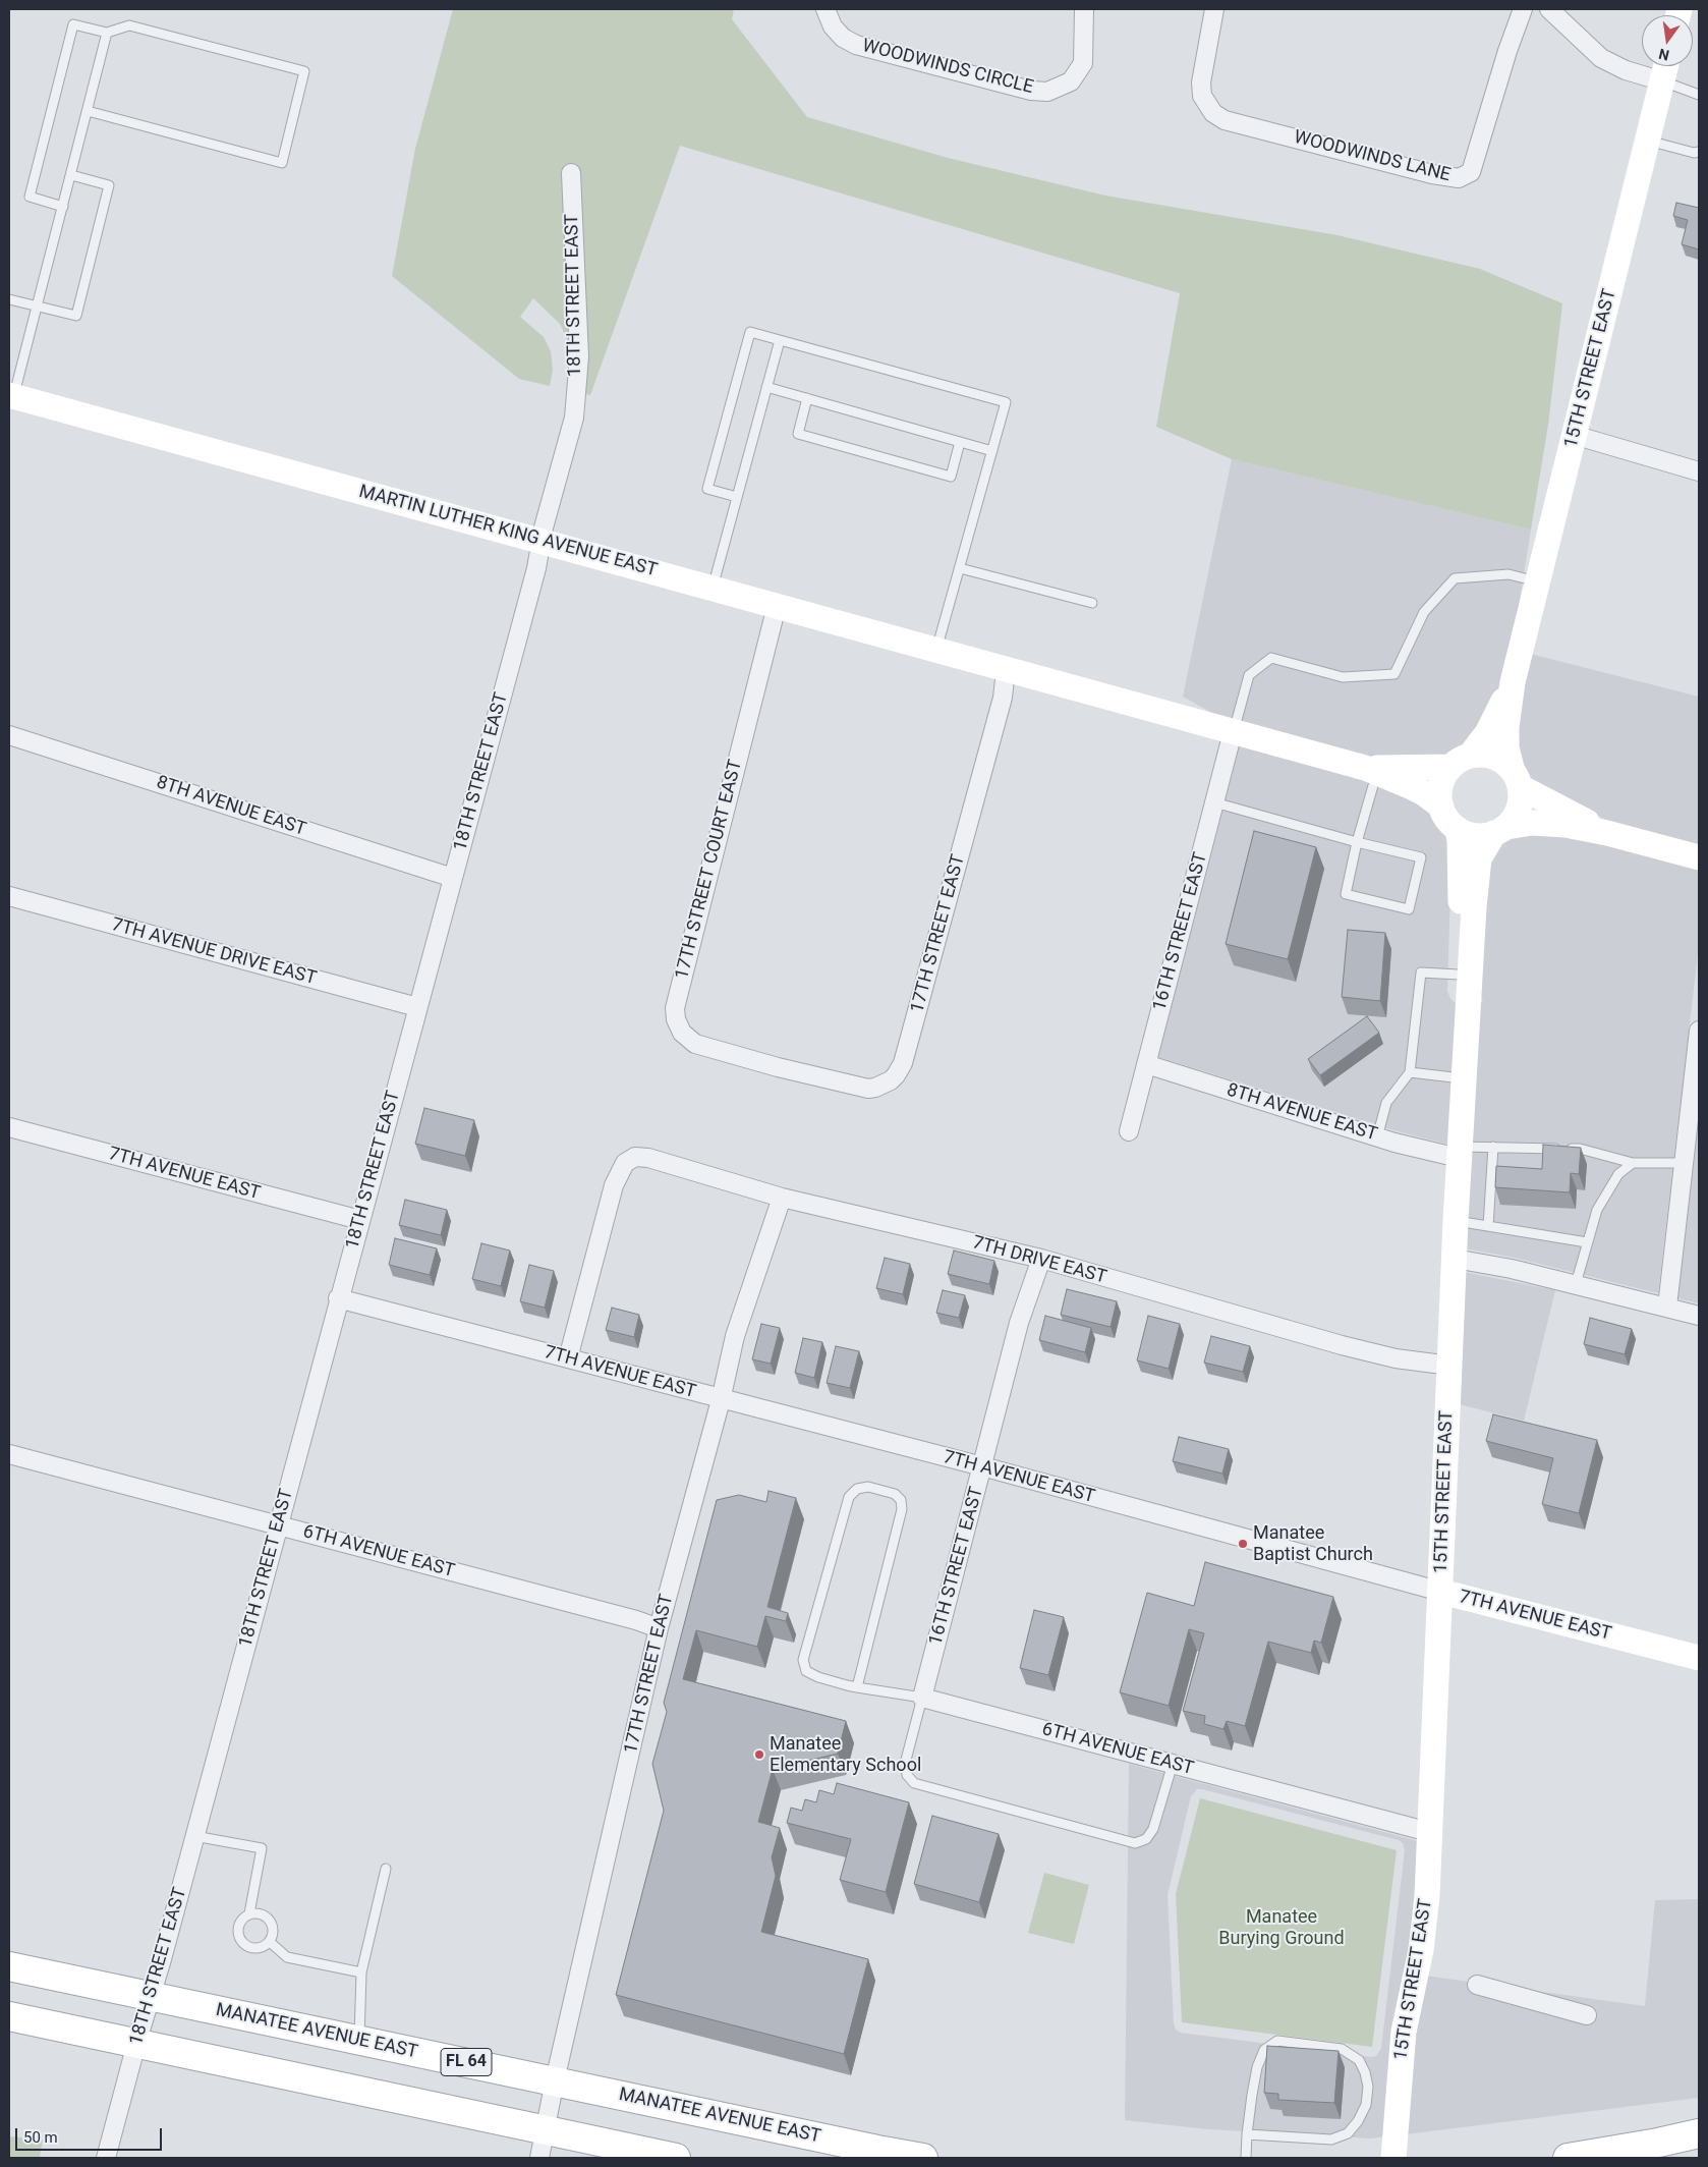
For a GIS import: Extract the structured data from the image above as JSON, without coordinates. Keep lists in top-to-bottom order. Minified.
{"streets":{"main road":["15TH STREET EAST","MARTIN LUTHER KING AVENUE EAST","7TH AVENUE EAST","MANATEE AVENUE EAST","FL 64"],"street":["WOODWINDS CIRCLE","WOODWINDS LANE","18TH STREET EAST","8TH AVENUE EAST","17TH STREET COURT EAST","16TH STREET EAST","17TH STREET EAST","7TH AVENUE DRIVE EAST","7TH DRIVE EAST","6TH AVENUE EAST"]},"crossings":[["18TH STREET EAST","MARTIN LUTHER KING AVENUE EAST"],["18TH STREET EAST","8TH AVENUE EAST"],["18TH STREET EAST","7TH AVENUE DRIVE EAST"],["18TH STREET EAST","7TH AVENUE EAST"],["18TH STREET EAST","6TH AVENUE EAST"],["18TH STREET EAST","MANATEE AVENUE EAST"],["15TH STREET EAST","8TH AVENUE EAST"],["15TH STREET EAST","7TH AVENUE EAST"],["15TH STREET EAST","7TH DRIVE EAST"],["15TH STREET EAST","6TH AVENUE EAST"],["MARTIN LUTHER KING AVENUE EAST","17TH STREET COURT EAST"],["MARTIN LUTHER KING AVENUE EAST","16TH STREET EAST"],["MARTIN LUTHER KING AVENUE EAST","17TH STREET EAST"],["8TH AVENUE EAST","16TH STREET EAST"],["17TH STREET COURT EAST","17TH STREET EAST"],["16TH STREET EAST","7TH AVENUE EAST"],["16TH STREET EAST","7TH DRIVE EAST"],["16TH STREET EAST","6TH AVENUE EAST"],["17TH STREET EAST","7TH AVENUE EAST"],["17TH STREET EAST","7TH DRIVE EAST"],["17TH STREET EAST","6TH AVENUE EAST"],["17TH STREET EAST","MANATEE AVENUE EAST"],["7TH AVENUE EAST","7TH DRIVE EAST"]],"parks":["Manatee Burying Ground"],"places":["Manatee Baptist Church","Manatee Elementary School"],"scale_bar":"50 m","north":"bottom"}
